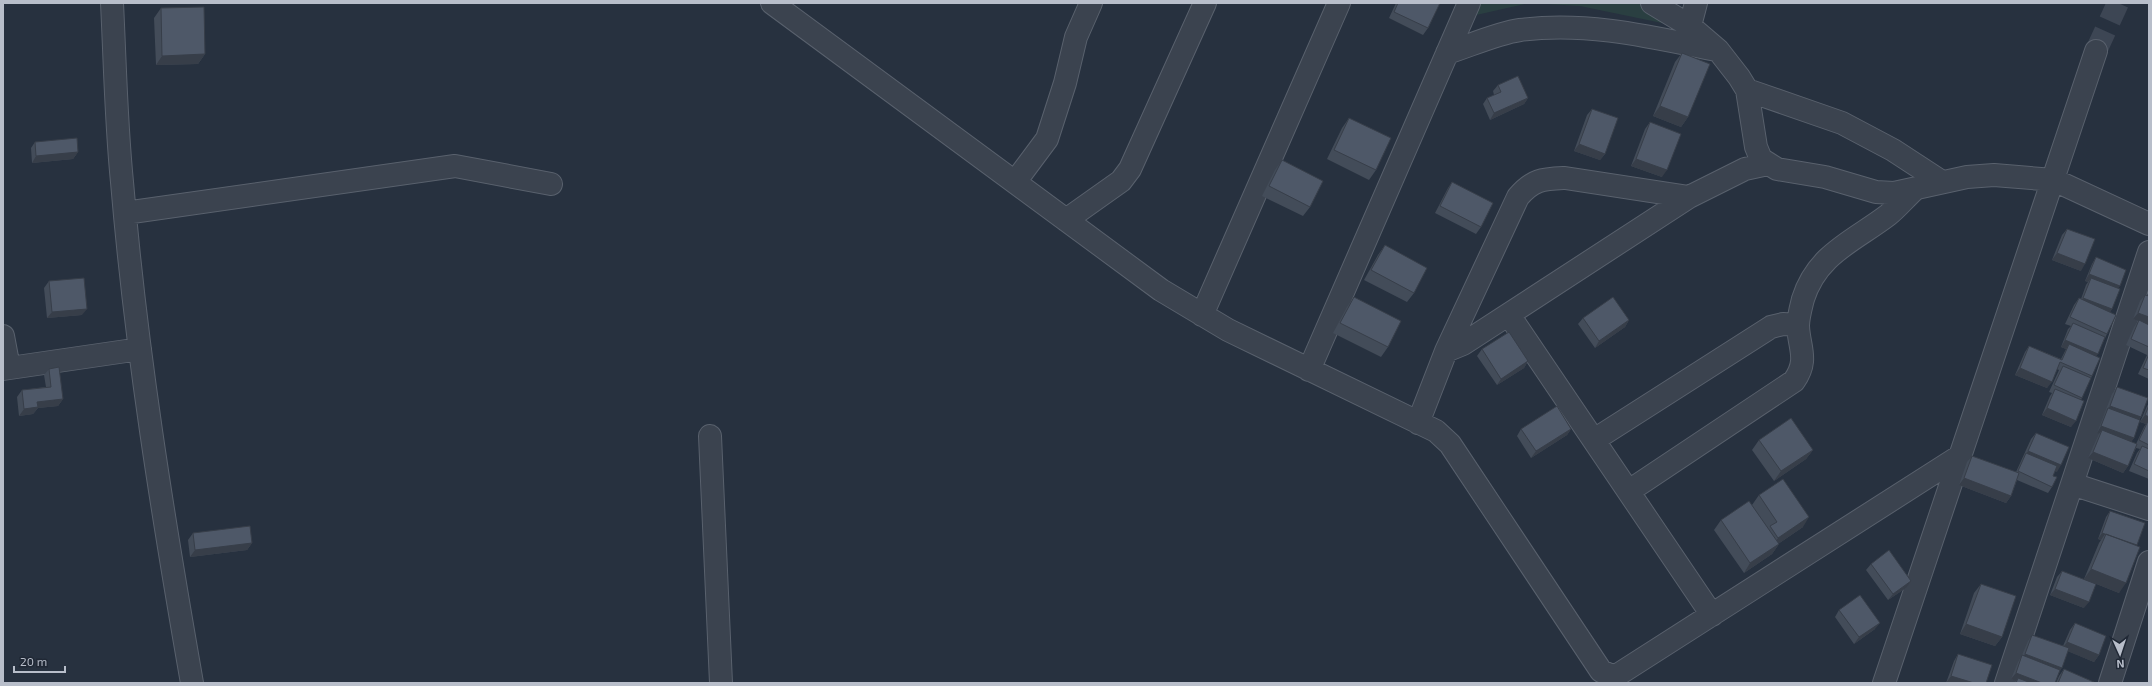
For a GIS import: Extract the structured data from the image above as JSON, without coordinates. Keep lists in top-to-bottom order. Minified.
{"scale_bar":"20 m","north":"bottom"}
